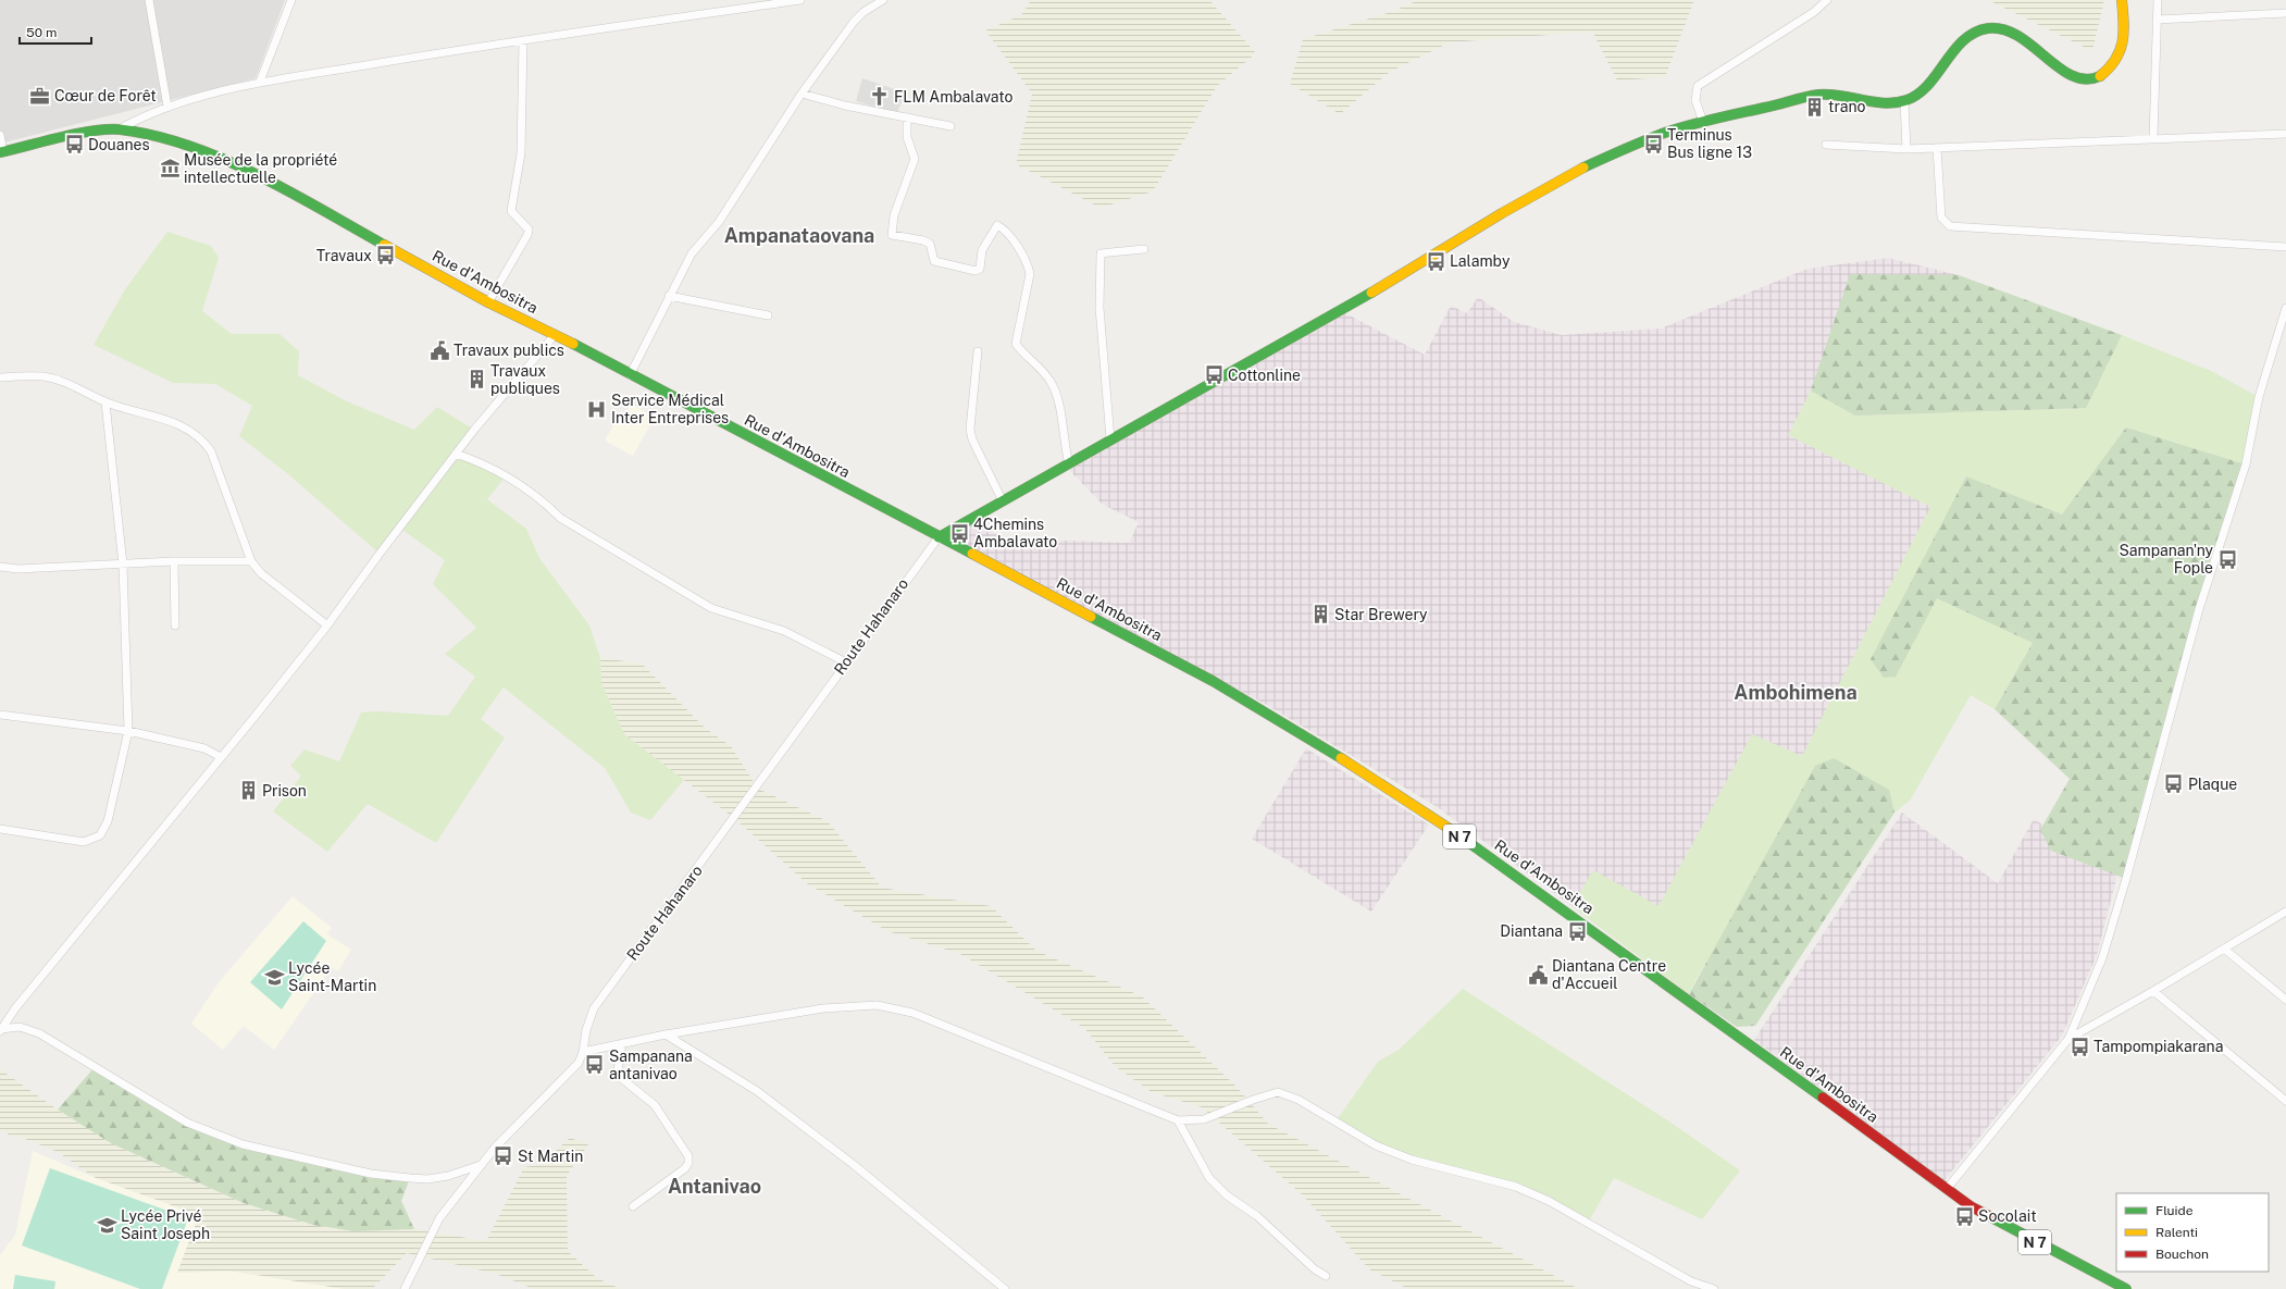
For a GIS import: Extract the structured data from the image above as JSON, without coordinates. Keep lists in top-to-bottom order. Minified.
{"streets":{"main road":["Rue d'Ambositra","N 7"],"street":["Route Hahanaro"]},"crossings":[["Rue d'Ambositra","Route Hahanaro"]],"districts":["Ampanataovana","Ambohimena","Antanivao"],"places":{"office":["Cœur de Forêt"],"church":["FLM Ambalavato"],"building":["trano","Travaux publiques","Star Brewery","Prison"],"bus stop":["Terminus Bus ligne 13","Douanes","Travaux","Lalamby","Cottonline","4Chemins Ambalavato","Sampanan'ny Fople","Plaque","Diantana","Tampompiakarana","Sampanana antanivao","St Martin","Socolait"],"museum":["Musée de la propriété intellectuelle"],"public building":["Travaux publics","Diantana Centre d'Accueil"],"hospital":["Service Médical Inter Entreprises"],"school or university":["Lycée Saint-Martin","Lycée Privé Saint Joseph"]},"legend":["Fluide","Ralenti","Bouchon"],"scale_bar":"50 m"}
